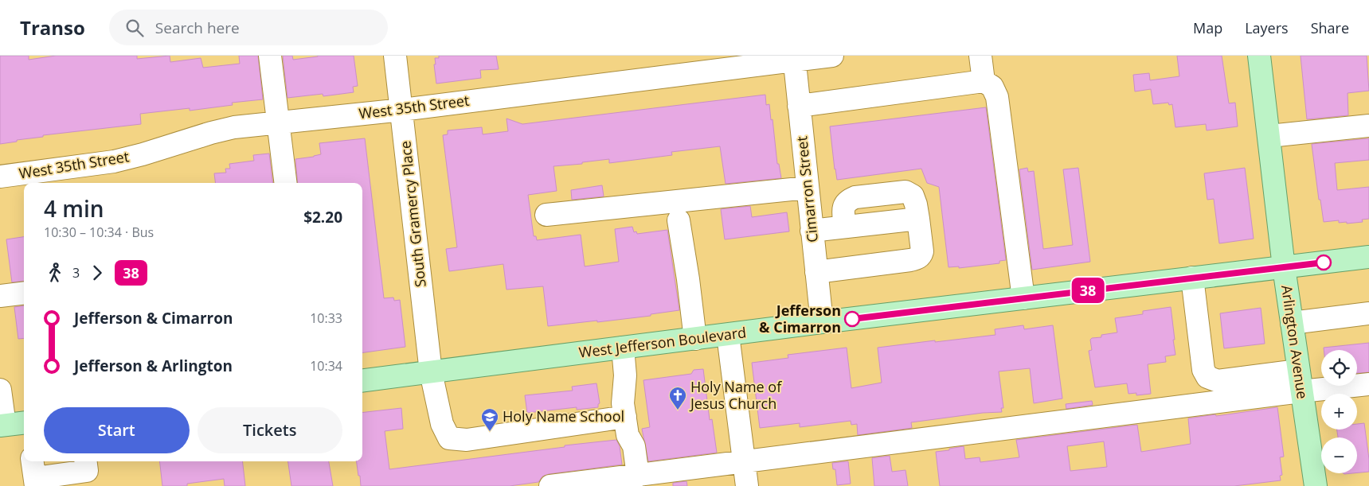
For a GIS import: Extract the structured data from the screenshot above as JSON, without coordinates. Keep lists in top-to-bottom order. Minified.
{"streets":{"main road":["Arlington Avenue","West Jefferson Boulevard"],"street":["West 35th Street","Cimarron Street","South Gramercy Place"]},"crossings":[["West 35th Street","Cimarron Street"],["West 35th Street","South Gramercy Place"],["Cimarron Street","West Jefferson Boulevard"],["South Gramercy Place","West Jefferson Boulevard"],["Arlington Avenue","West Jefferson Boulevard"]],"places":{"other":["Jefferson & Cimarron"],"church":["Holy Name of Jesus Church"],"school or university":["Holy Name School"]},"lines":["bus line 38"],"page":{"header":"Transo","search":"Search here","nav":["Map","Layers","Share"],"on_map":"38","heading":["4 min","10:30 – 10:34 · Bus","$2.20"],"legs":["3","38"],"list":[{"name":"Jefferson & Cimarron","value":"10:33"},{"name":"Jefferson & Arlington","value":"10:34"}],"map_buttons":["+","−"],"buttons":["Start","Tickets"]}}
